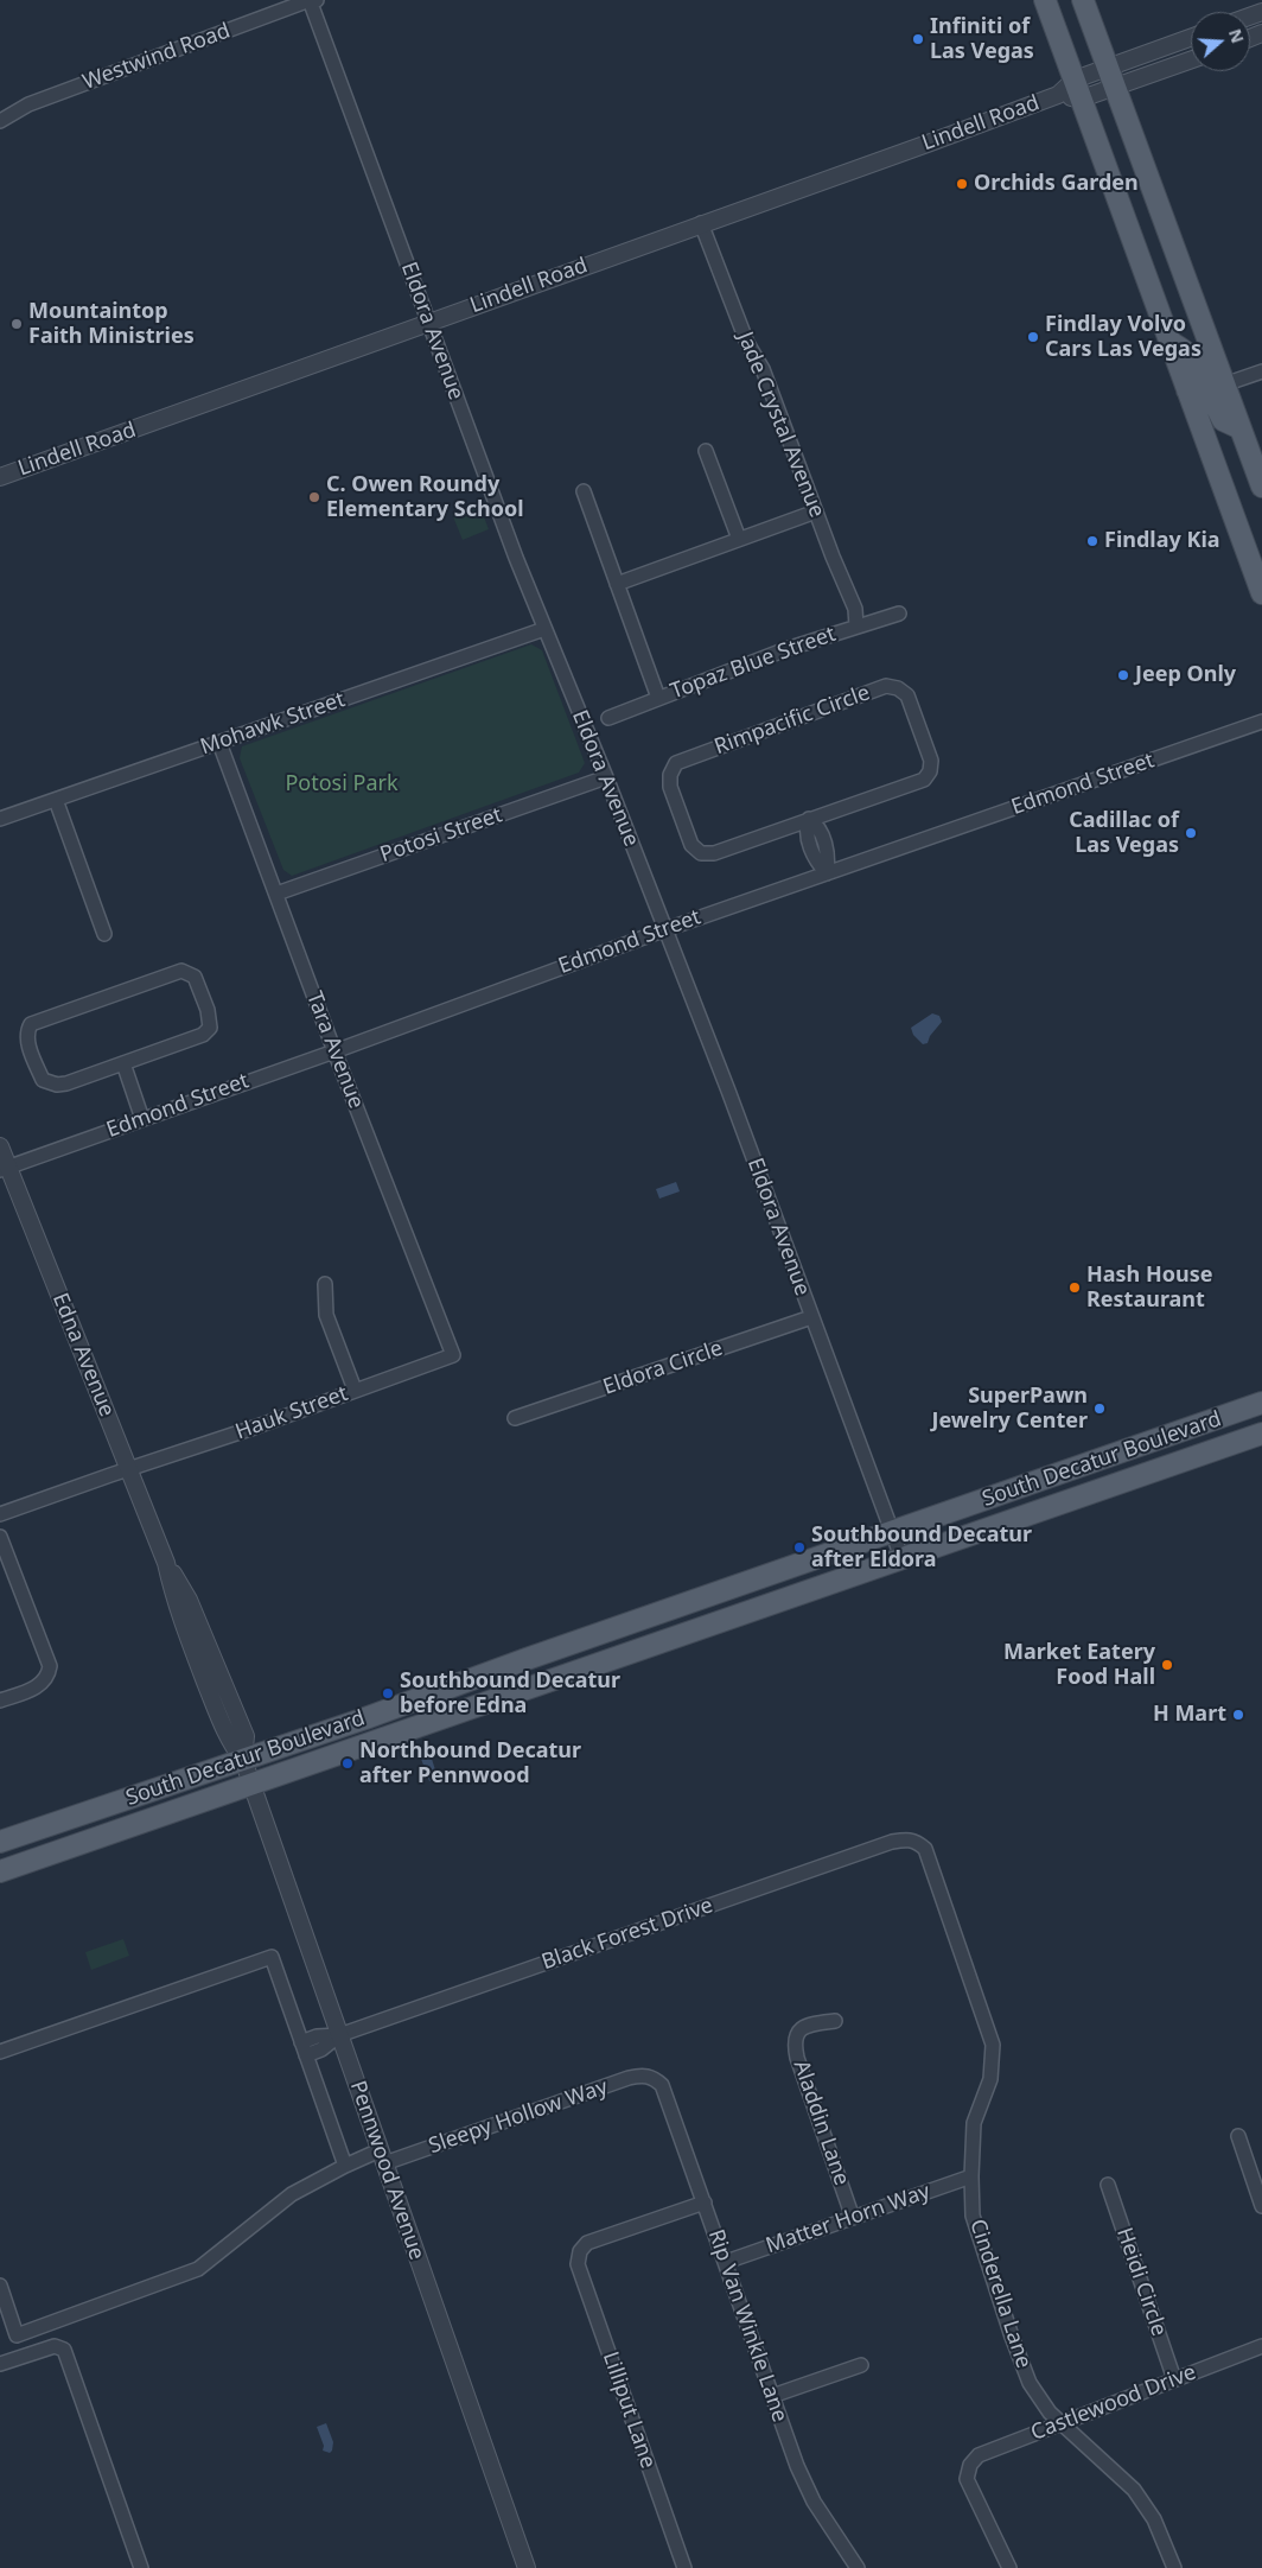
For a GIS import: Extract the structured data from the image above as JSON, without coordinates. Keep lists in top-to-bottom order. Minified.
{"streets":{"main road":["South Decatur Boulevard"],"street":["Westwind Road","Lindell Road","Eldora Avenue","Jade Crystal Avenue","Topaz Blue Street","Rimpacific Circle","Mohawk Street","Edmond Street","Potosi Street","Tara Avenue","Edna Avenue","Eldora Circle","Hauk Street","Black Forest Drive","Sleepy Hollow Way","Aladdin Lane","Pennwood Avenue","Matter Horn Way","Heidi Circle","Cinderella Lane","Rip Van Winkle Lane","Castlewood Drive","Lilliput Lane"]},"crossings":[["Westwind Road","Eldora Avenue"],["Lindell Road","Eldora Avenue"],["Lindell Road","Jade Crystal Avenue"],["Eldora Avenue","Mohawk Street"],["Eldora Avenue","Edmond Street"],["Eldora Avenue","Potosi Street"],["Eldora Avenue","Eldora Circle"],["Eldora Avenue","South Decatur Boulevard"],["Jade Crystal Avenue","Topaz Blue Street"],["Mohawk Street","Tara Avenue"],["Edmond Street","Tara Avenue"],["Edmond Street","Edna Avenue"],["Potosi Street","Tara Avenue"],["Tara Avenue","Hauk Street"],["Edna Avenue","Hauk Street"],["Edna Avenue","South Decatur Boulevard"],["Edna Avenue","Pennwood Avenue"],["South Decatur Boulevard","Pennwood Avenue"],["Black Forest Drive","Pennwood Avenue"],["Black Forest Drive","Cinderella Lane"],["Sleepy Hollow Way","Pennwood Avenue"],["Sleepy Hollow Way","Rip Van Winkle Lane"],["Aladdin Lane","Matter Horn Way"],["Matter Horn Way","Cinderella Lane"],["Matter Horn Way","Rip Van Winkle Lane"],["Heidi Circle","Castlewood Drive"],["Cinderella Lane","Castlewood Drive"],["Rip Van Winkle Lane","Lilliput Lane"]],"parks":["Potosi Park"],"places":["Infiniti of Las Vegas","Orchids Garden","Mountaintop Faith Ministries","Findlay Volvo Cars Las Vegas","C. Owen Roundy Elementary School","Findlay Kia","Jeep Only","Cadillac of Las Vegas","Hash House Restaurant","SuperPawn Jewelry Center","Southbound Decatur after Eldora","Market Eatery Food Hall","Southbound Decatur before Edna","H Mart","Northbound Decatur after Pennwood"],"north":"right"}
